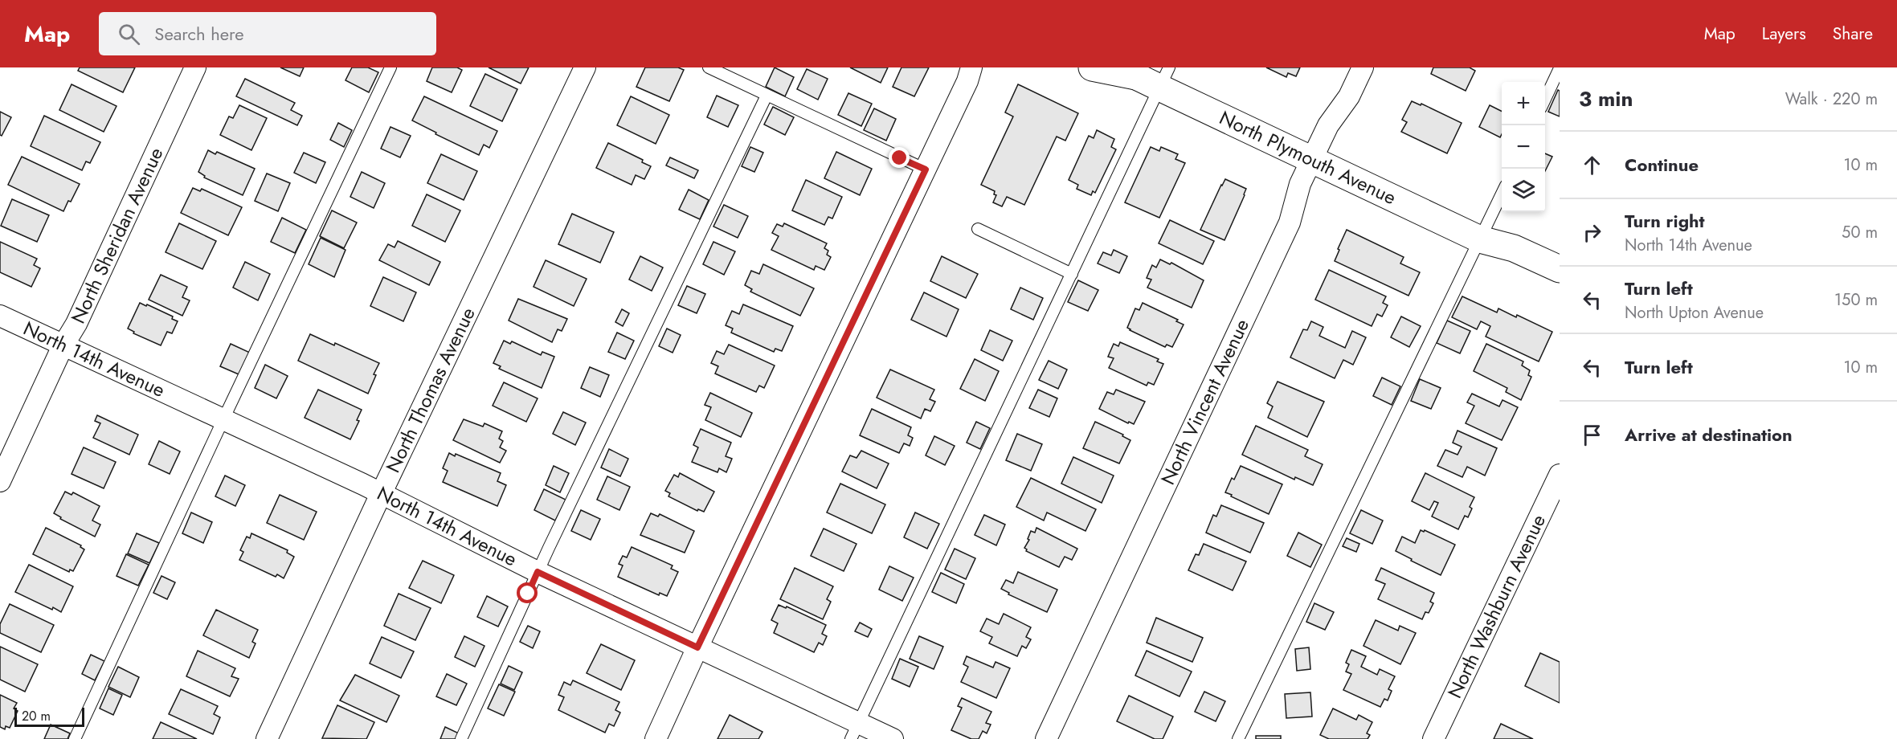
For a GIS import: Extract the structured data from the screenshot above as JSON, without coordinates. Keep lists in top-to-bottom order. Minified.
{"streets":{"street":["North Plymouth Avenue","North Sheridan Avenue","North 14th Avenue","North Thomas Avenue","North Vincent Avenue","North Washburn Avenue"]},"crossings":[["North Plymouth Avenue","North Vincent Avenue"],["North Sheridan Avenue","North 14th Avenue"],["North 14th Avenue","North Thomas Avenue"]],"scale_bar":"20 m","page":{"header":"Map","search":"Search here","nav":["Map","Layers","Share"],"heading":["3 min","Walk · 220 m"],"map_buttons":["+","−"],"list":[["Continue","10 m"],["Turn right","North 14th Avenue","50 m"],["Turn left","North Upton Avenue","150 m"],["Turn left","10 m"],"Arrive at destination"],"scale":"20 m"}}
